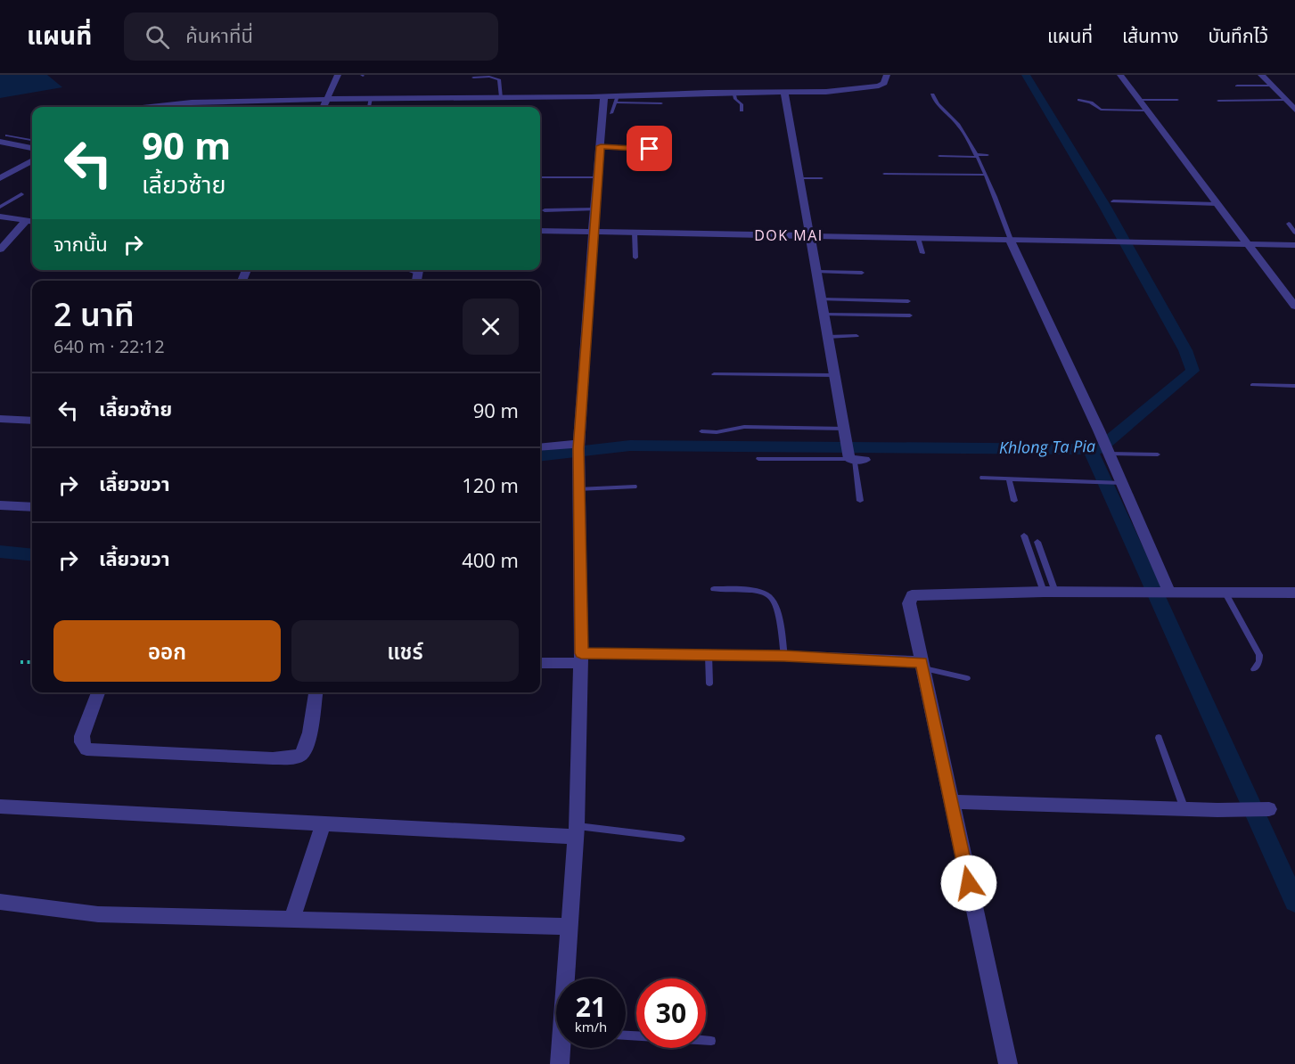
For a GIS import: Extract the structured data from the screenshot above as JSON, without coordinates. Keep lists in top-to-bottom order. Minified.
{"districts":["DOK MAI"],"water":["Khlong Ta Pia"],"page":{"header":"แผนที่","search":"ค้นหาที่นี่","nav":["แผนที่","เส้นทาง","บันทึกไว้"],"turn":["90 m","เลี้ยวซ้าย"],"then":"จากนั้น","heading":["2 นาที","640 m · 22:12"],"list":[{"name":"เลี้ยวซ้าย","value":"90 m"},{"name":"เลี้ยวขวา","value":"120 m"},{"name":"เลี้ยวขวา","value":"400 m"}],"buttons":["ออก","แชร์"],"speed":"21 km/h","limit":"30"}}
